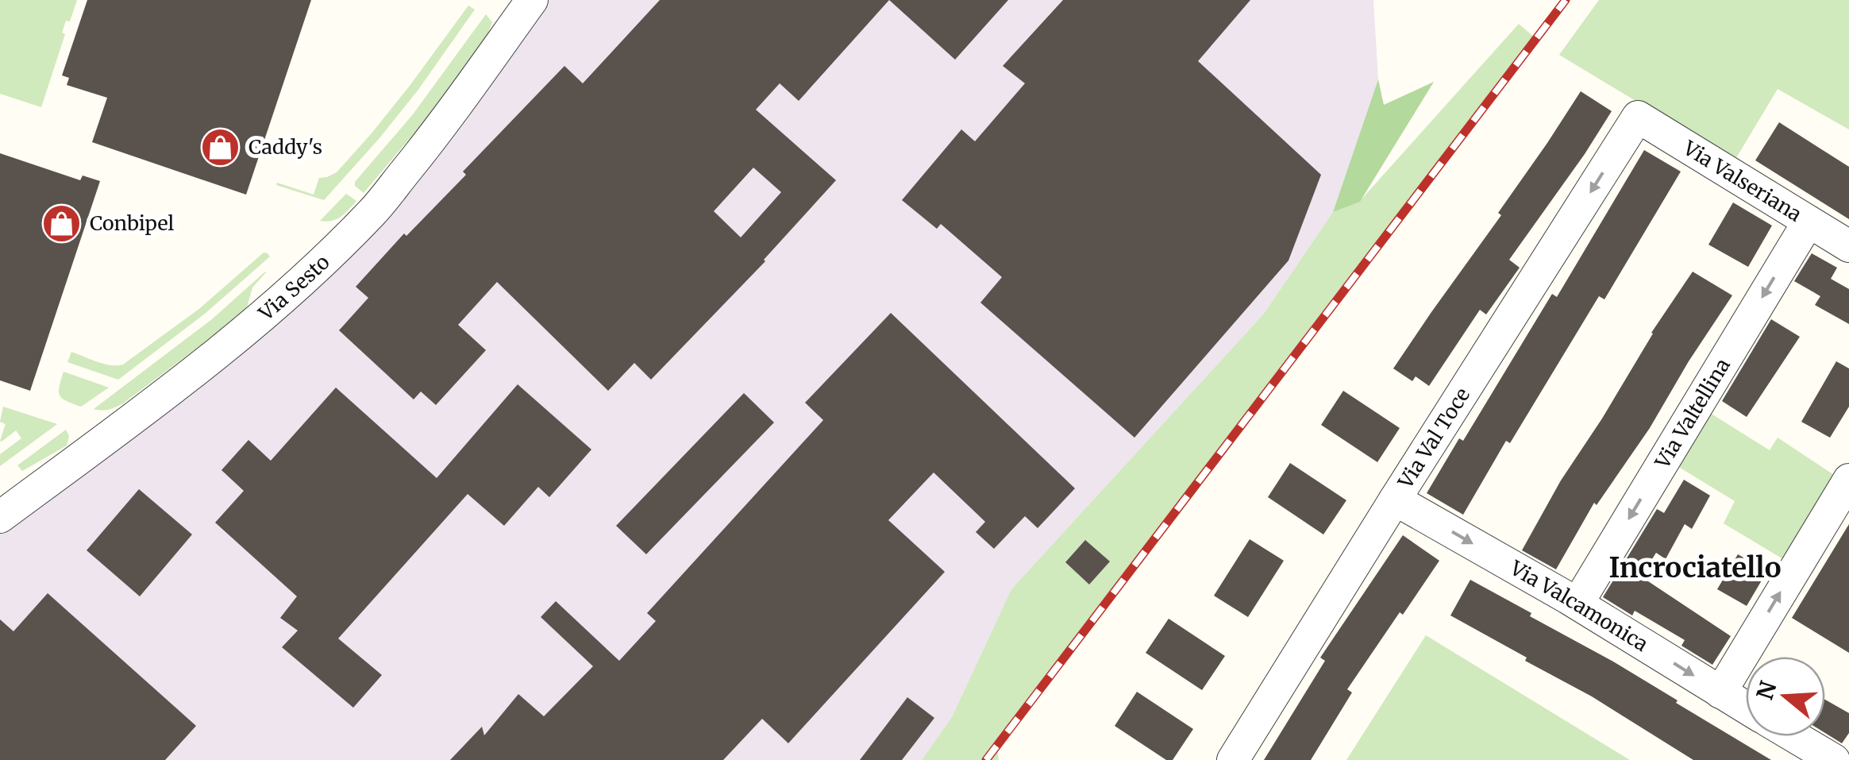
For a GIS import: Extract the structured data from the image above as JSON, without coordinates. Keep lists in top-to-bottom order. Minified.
{"streets":{"street":["Via Valseriana","Via Sesto","Via Valtellina","Via Val Toce","Via Valcamonica"]},"crossings":[["Via Valseriana","Via Valtellina"],["Via Valseriana","Via Val Toce"],["Via Valtellina","Via Valcamonica"],["Via Val Toce","Via Valcamonica"]],"one_way":["Via Val Toce","Via Valcamonica"],"districts":["Incrociatello"],"places":{"shop":["Caddy's","Conbipel"]},"north":"left"}
